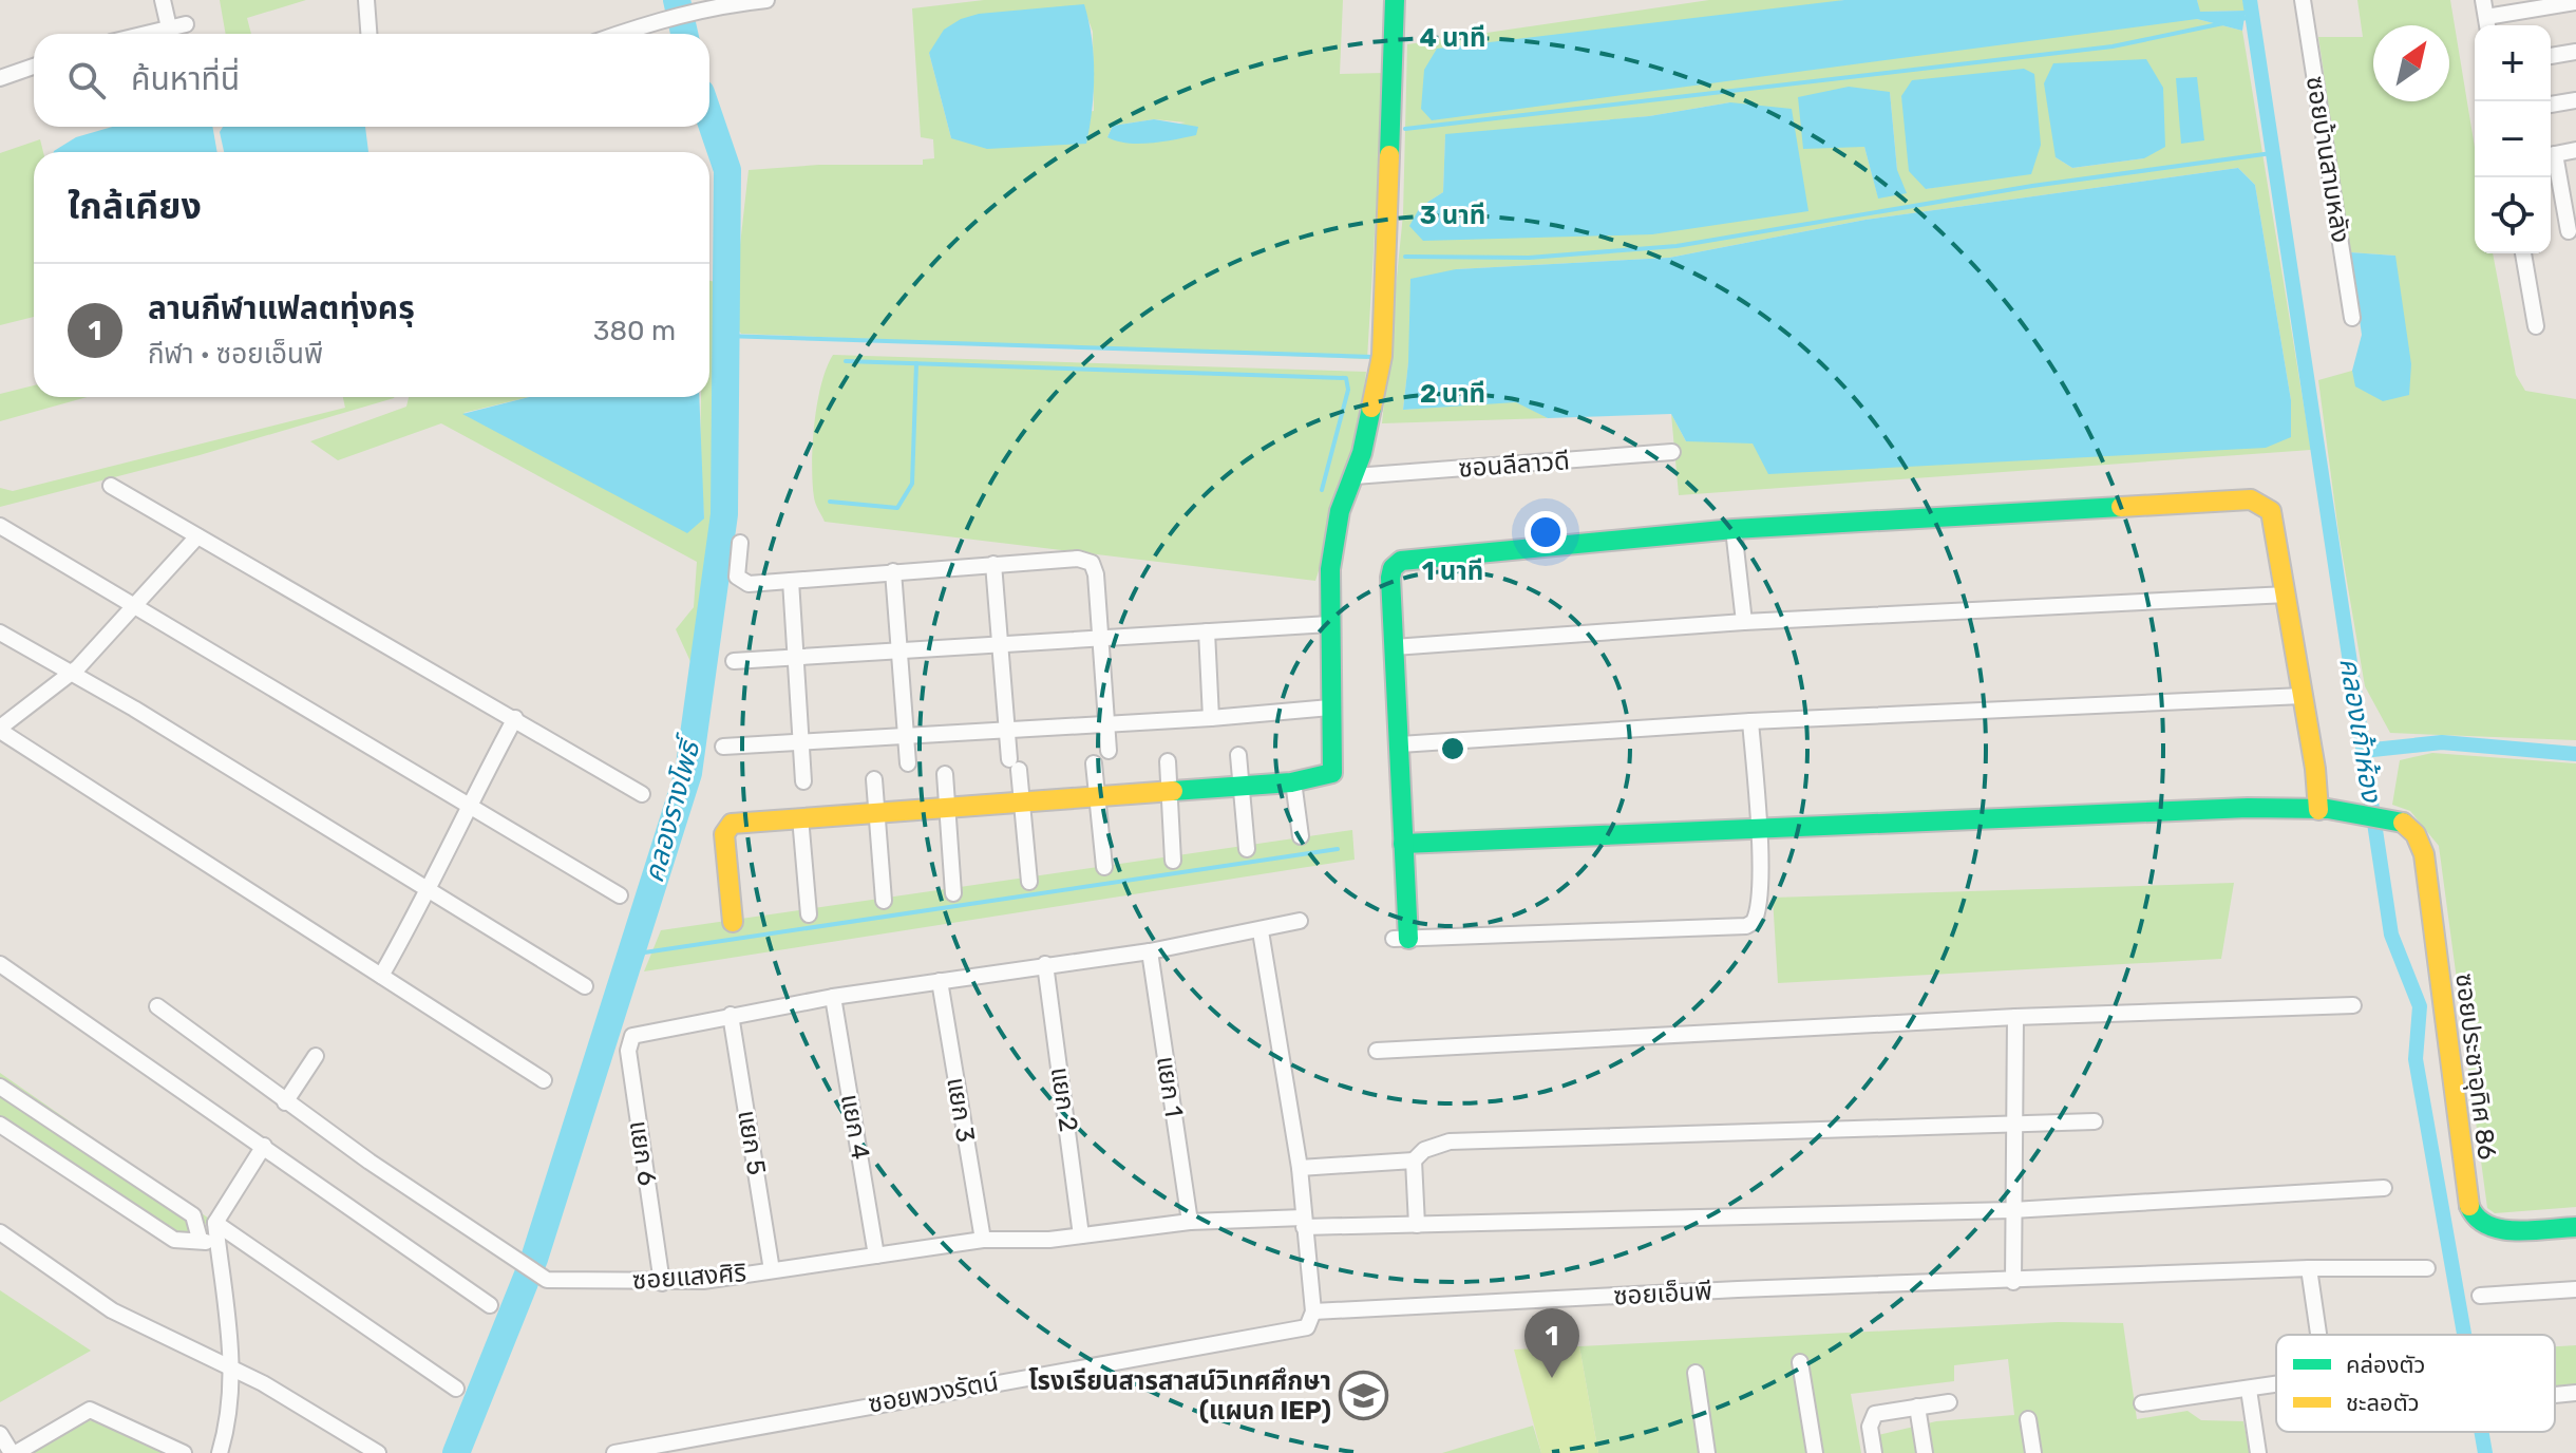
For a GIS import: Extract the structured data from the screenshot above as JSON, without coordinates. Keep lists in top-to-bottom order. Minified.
{"streets":{"street":["ซอยบ้านสามหลัง","ซอนลีลาวดี","ซอยประชาอุทิศ 86","แยก 1","แยก 2","แยก 3","แยก 4","แยก 5","แยก 6","ซอยแสงศิริ","ซอยเอ็นพี","ซอยพวงรัตน์"]},"crossings":[["แยก 1","ซอยแสงศิริ"],["แยก 2","ซอยแสงศิริ"],["แยก 3","ซอยแสงศิริ"],["แยก 4","ซอยแสงศิริ"],["แยก 5","แยก 6"],["แยก 5","ซอยแสงศิริ"],["แยก 6","ซอยแสงศิริ"],["ซอยเอ็นพี","ซอยพวงรัตน์"]],"water":["คลองเก้าห้อง","คลองรางโพธิ์"],"places":{"school or university":["โรงเรียนสารสาสน์วิเทศศึกษา (แผนก IEP)"]},"legend":["คล่องตัว","ชะลอตัว"],"north":"top right","page":{"map_buttons":["+","−"],"search":"ค้นหาที่นี่","heading":"ใกล้เคียง","list":[{"mark":"1","name":"ลานกีฬาแฟลตทุ่งครุ","note":"กีฬา · ซอยเอ็นพี","value":"380 m"}],"pins":"1"},"rings":["4 นาที","3 นาที","2 นาที","1 นาที"]}
